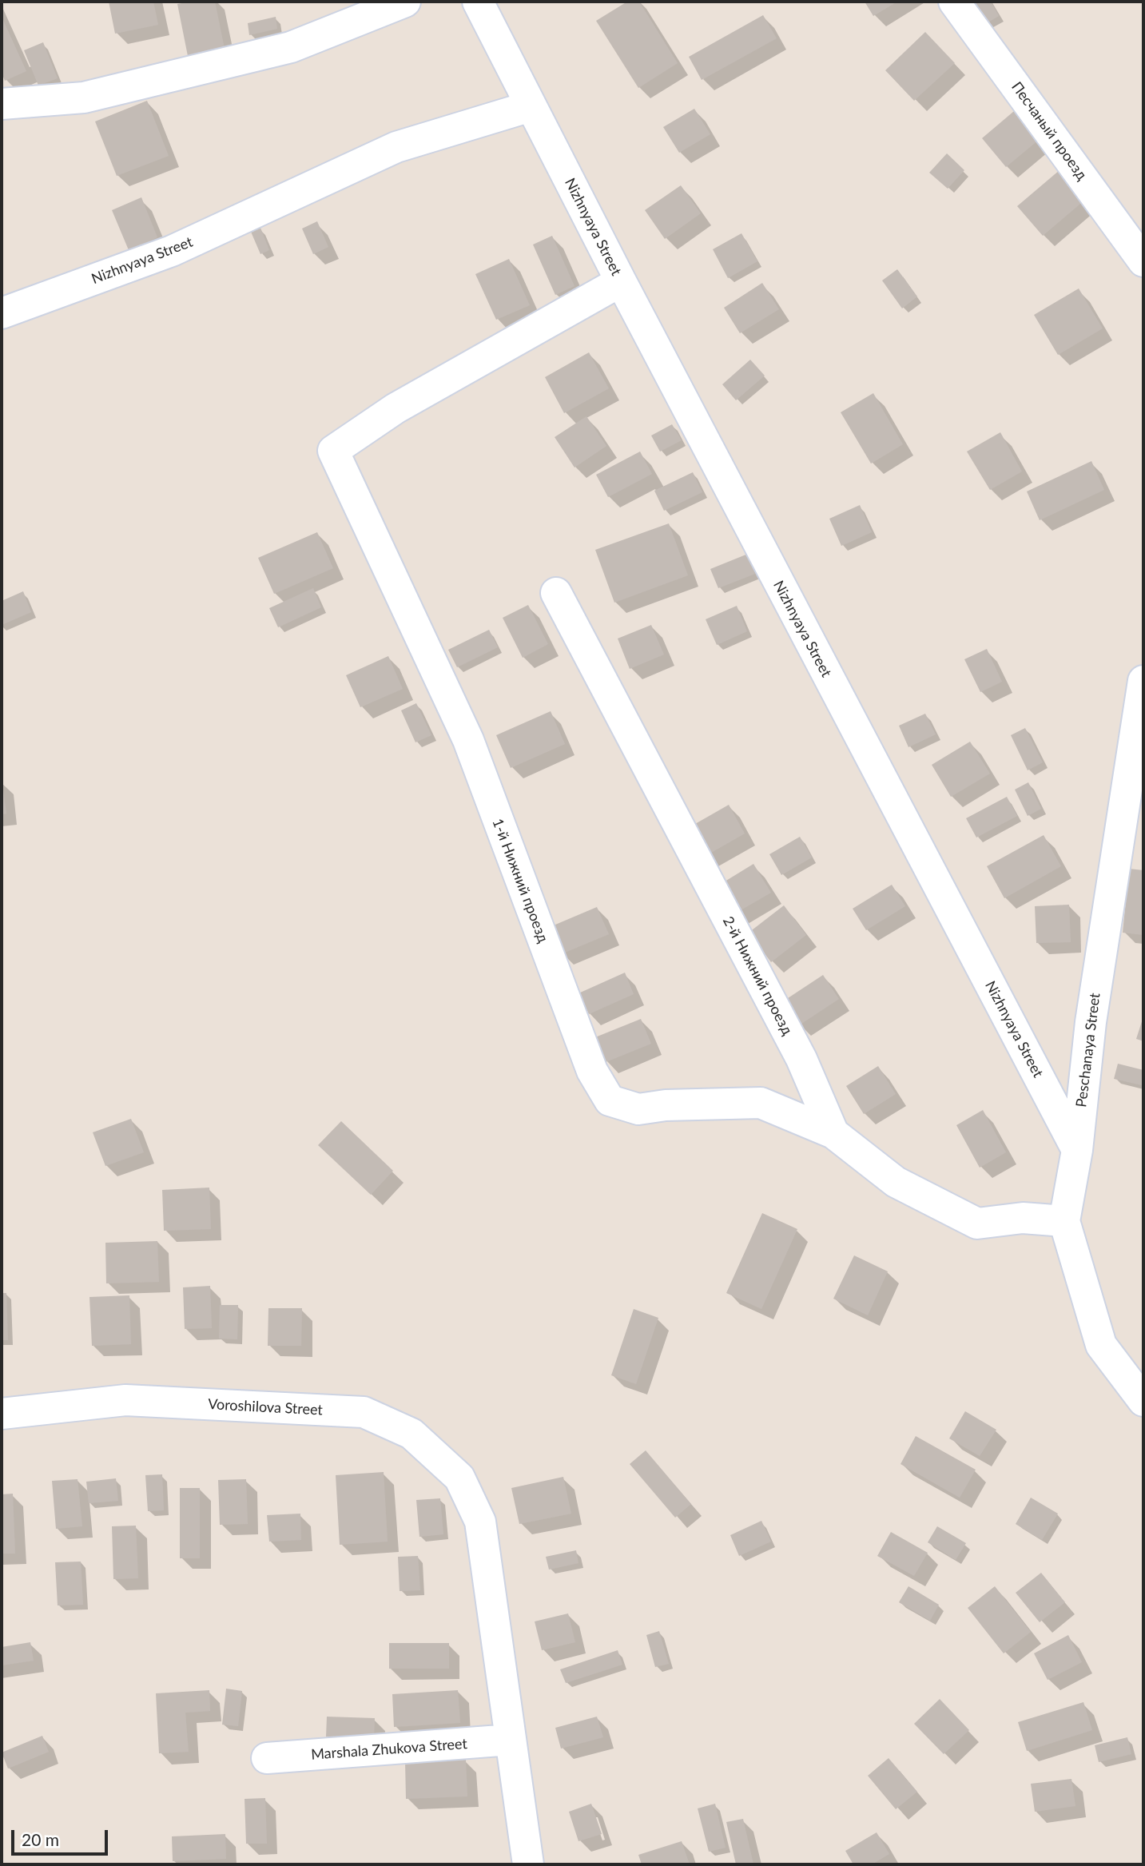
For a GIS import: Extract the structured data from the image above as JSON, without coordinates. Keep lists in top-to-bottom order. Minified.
{"streets":{"street":["Песчаный проезд","Nizhnyaya Street","1-й Нижний проезд","2-й Нижний проезд","Peschanaya Street","Voroshilova Street","Marshala Zhukova Street"]},"crossings":[["Nizhnyaya Street","1-й Нижний проезд"],["Nizhnyaya Street","Peschanaya Street"],["1-й Нижний проезд","2-й Нижний проезд"],["2-й Нижний проезд","Peschanaya Street"],["Voroshilova Street","Marshala Zhukova Street"]],"scale_bar":"20 m"}
